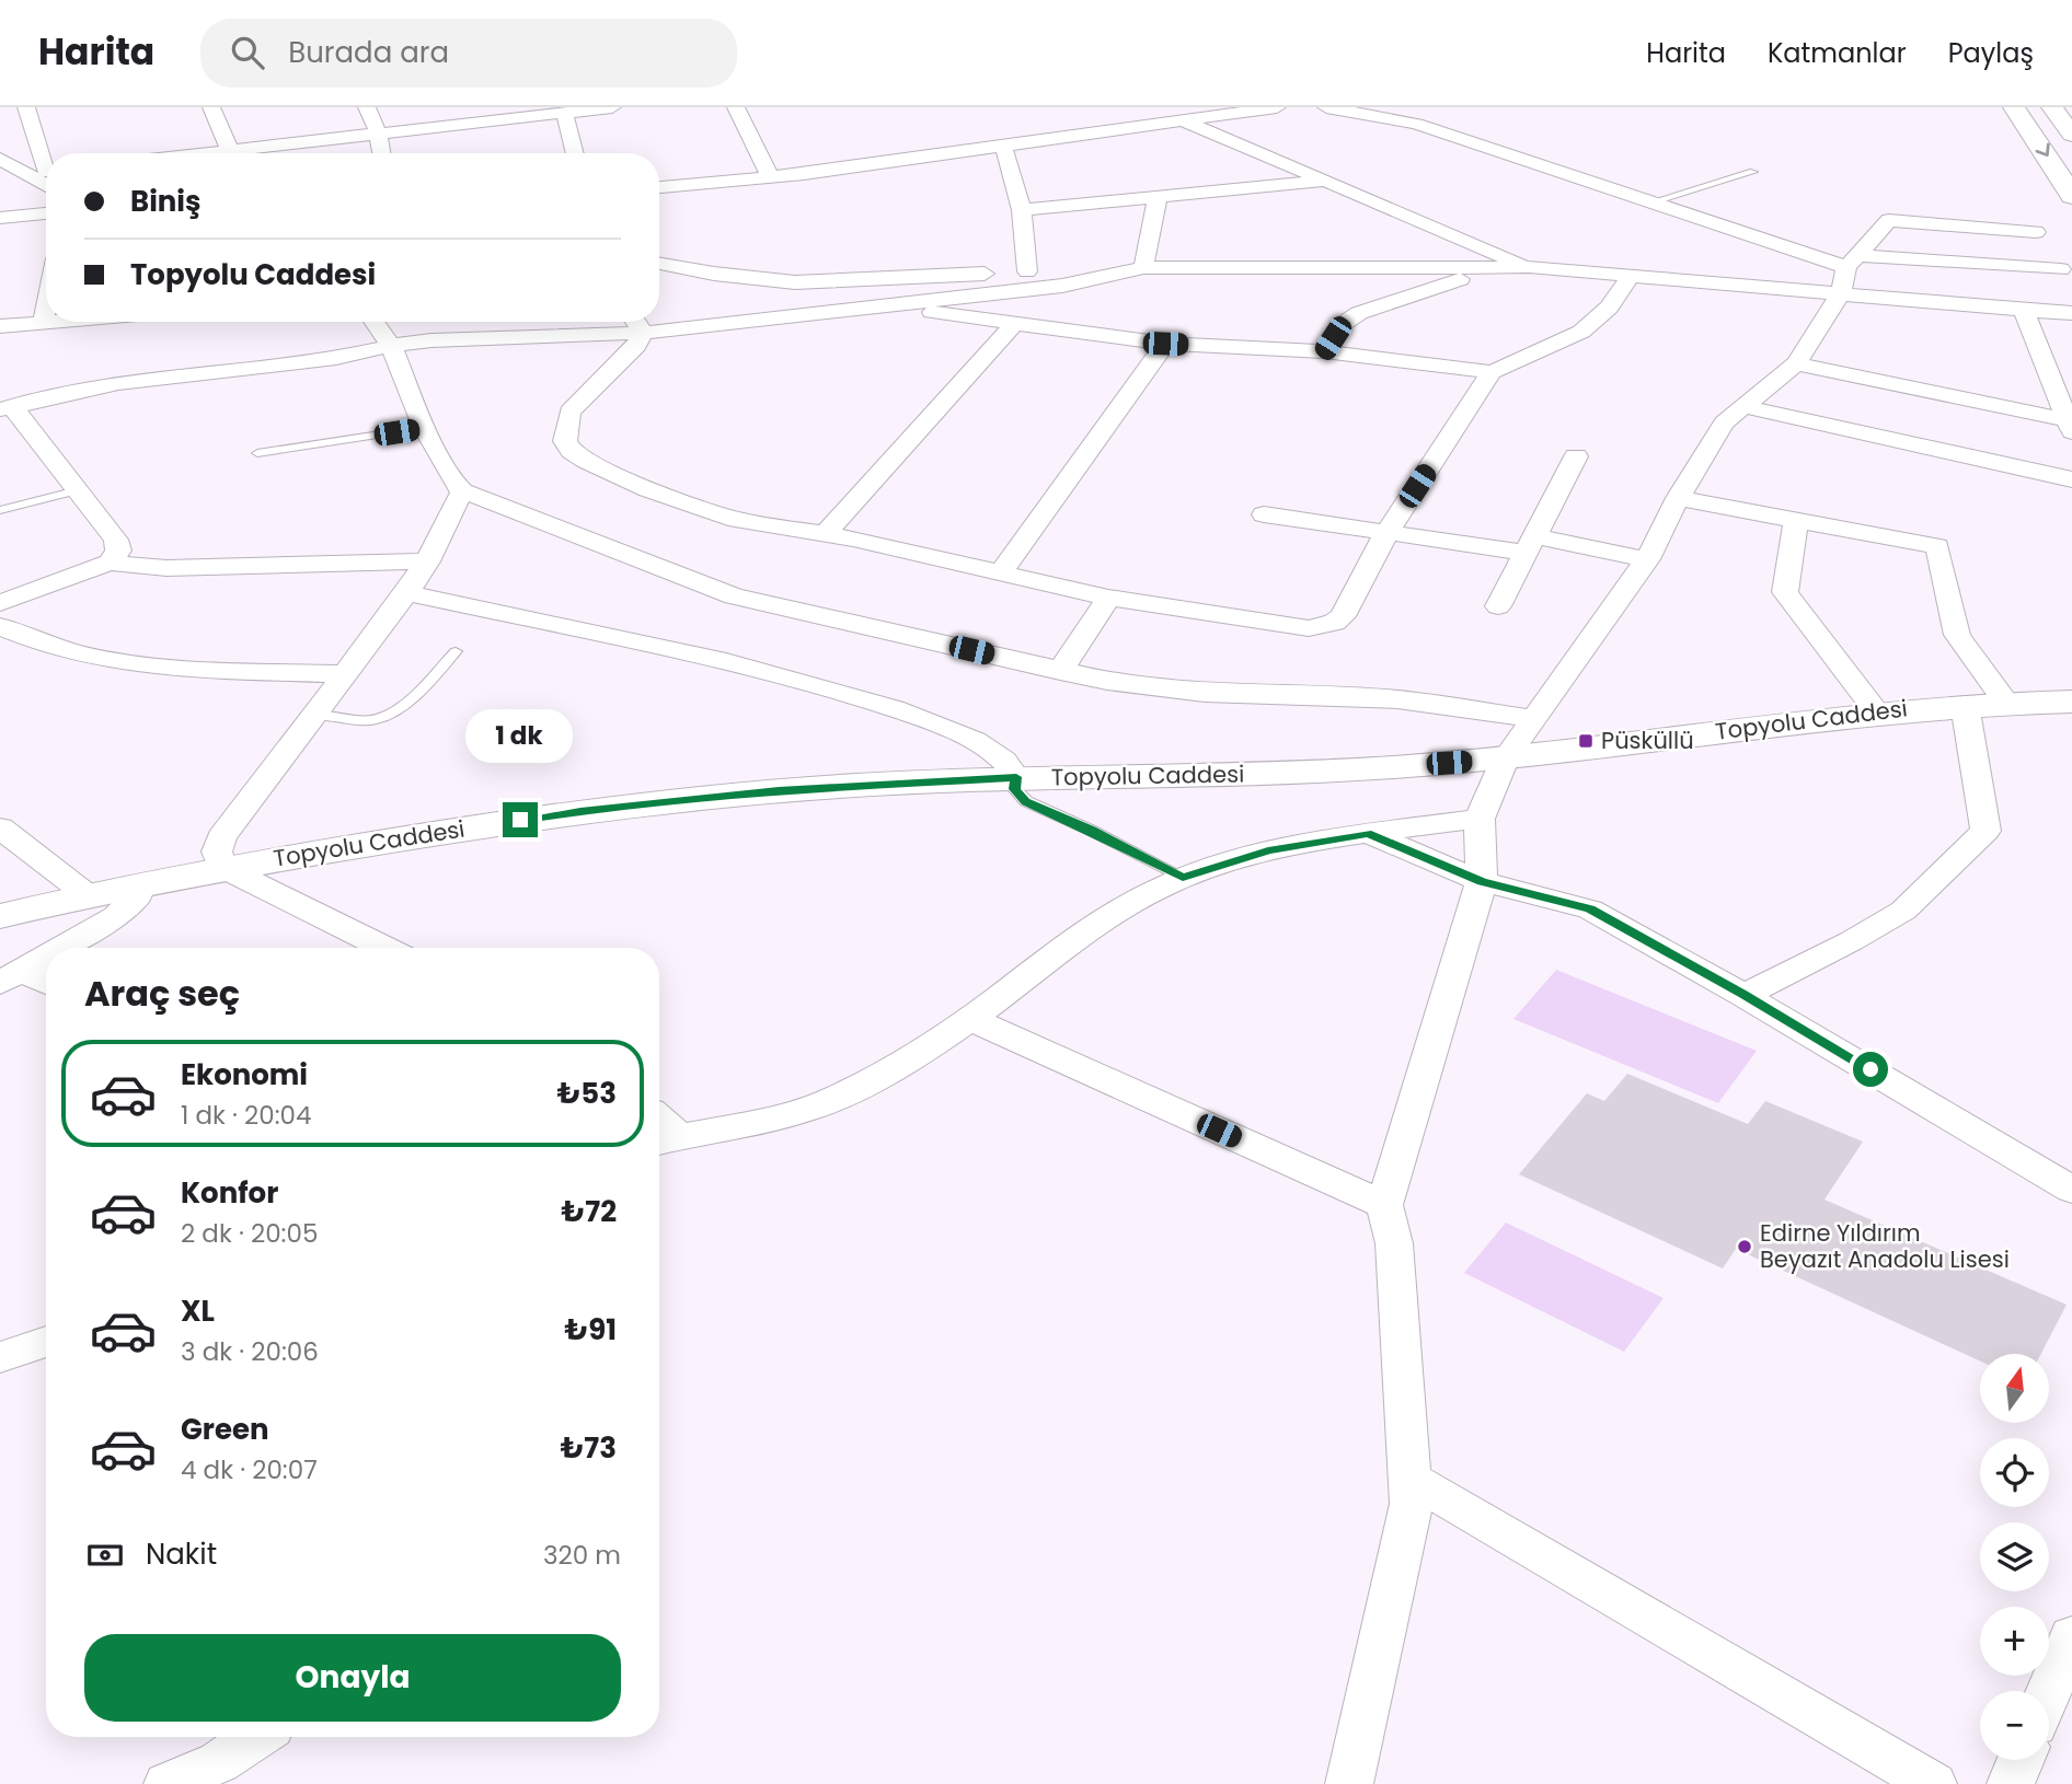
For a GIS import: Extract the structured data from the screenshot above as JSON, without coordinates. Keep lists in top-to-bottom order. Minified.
{"streets":{"street":["Topyolu Caddesi"]},"places":{"transit":["Püsküllü"],"other":["Edirne Yıldırım Beyazıt Anadolu Lisesi"]},"north":"top","page":{"header":"Harita","search":"Burada ara","nav":["Harita","Katmanlar","Paylaş"],"banner":["Biniş","Topyolu Caddesi"],"bubble":"1 dk","heading":"Araç seç","list":[{"name":"Ekonomi","note":"1 dk · 20:04","value":"₺53"},{"name":"Konfor","note":"2 dk · 20:05","value":"₺72"},{"name":"XL","note":"3 dk · 20:06","value":"₺91"},{"name":"Green","note":"4 dk · 20:07","value":"₺73"}],"map_buttons":["+","−"],"pay":["Nakit","320 m"],"buttons":"Onayla"}}
